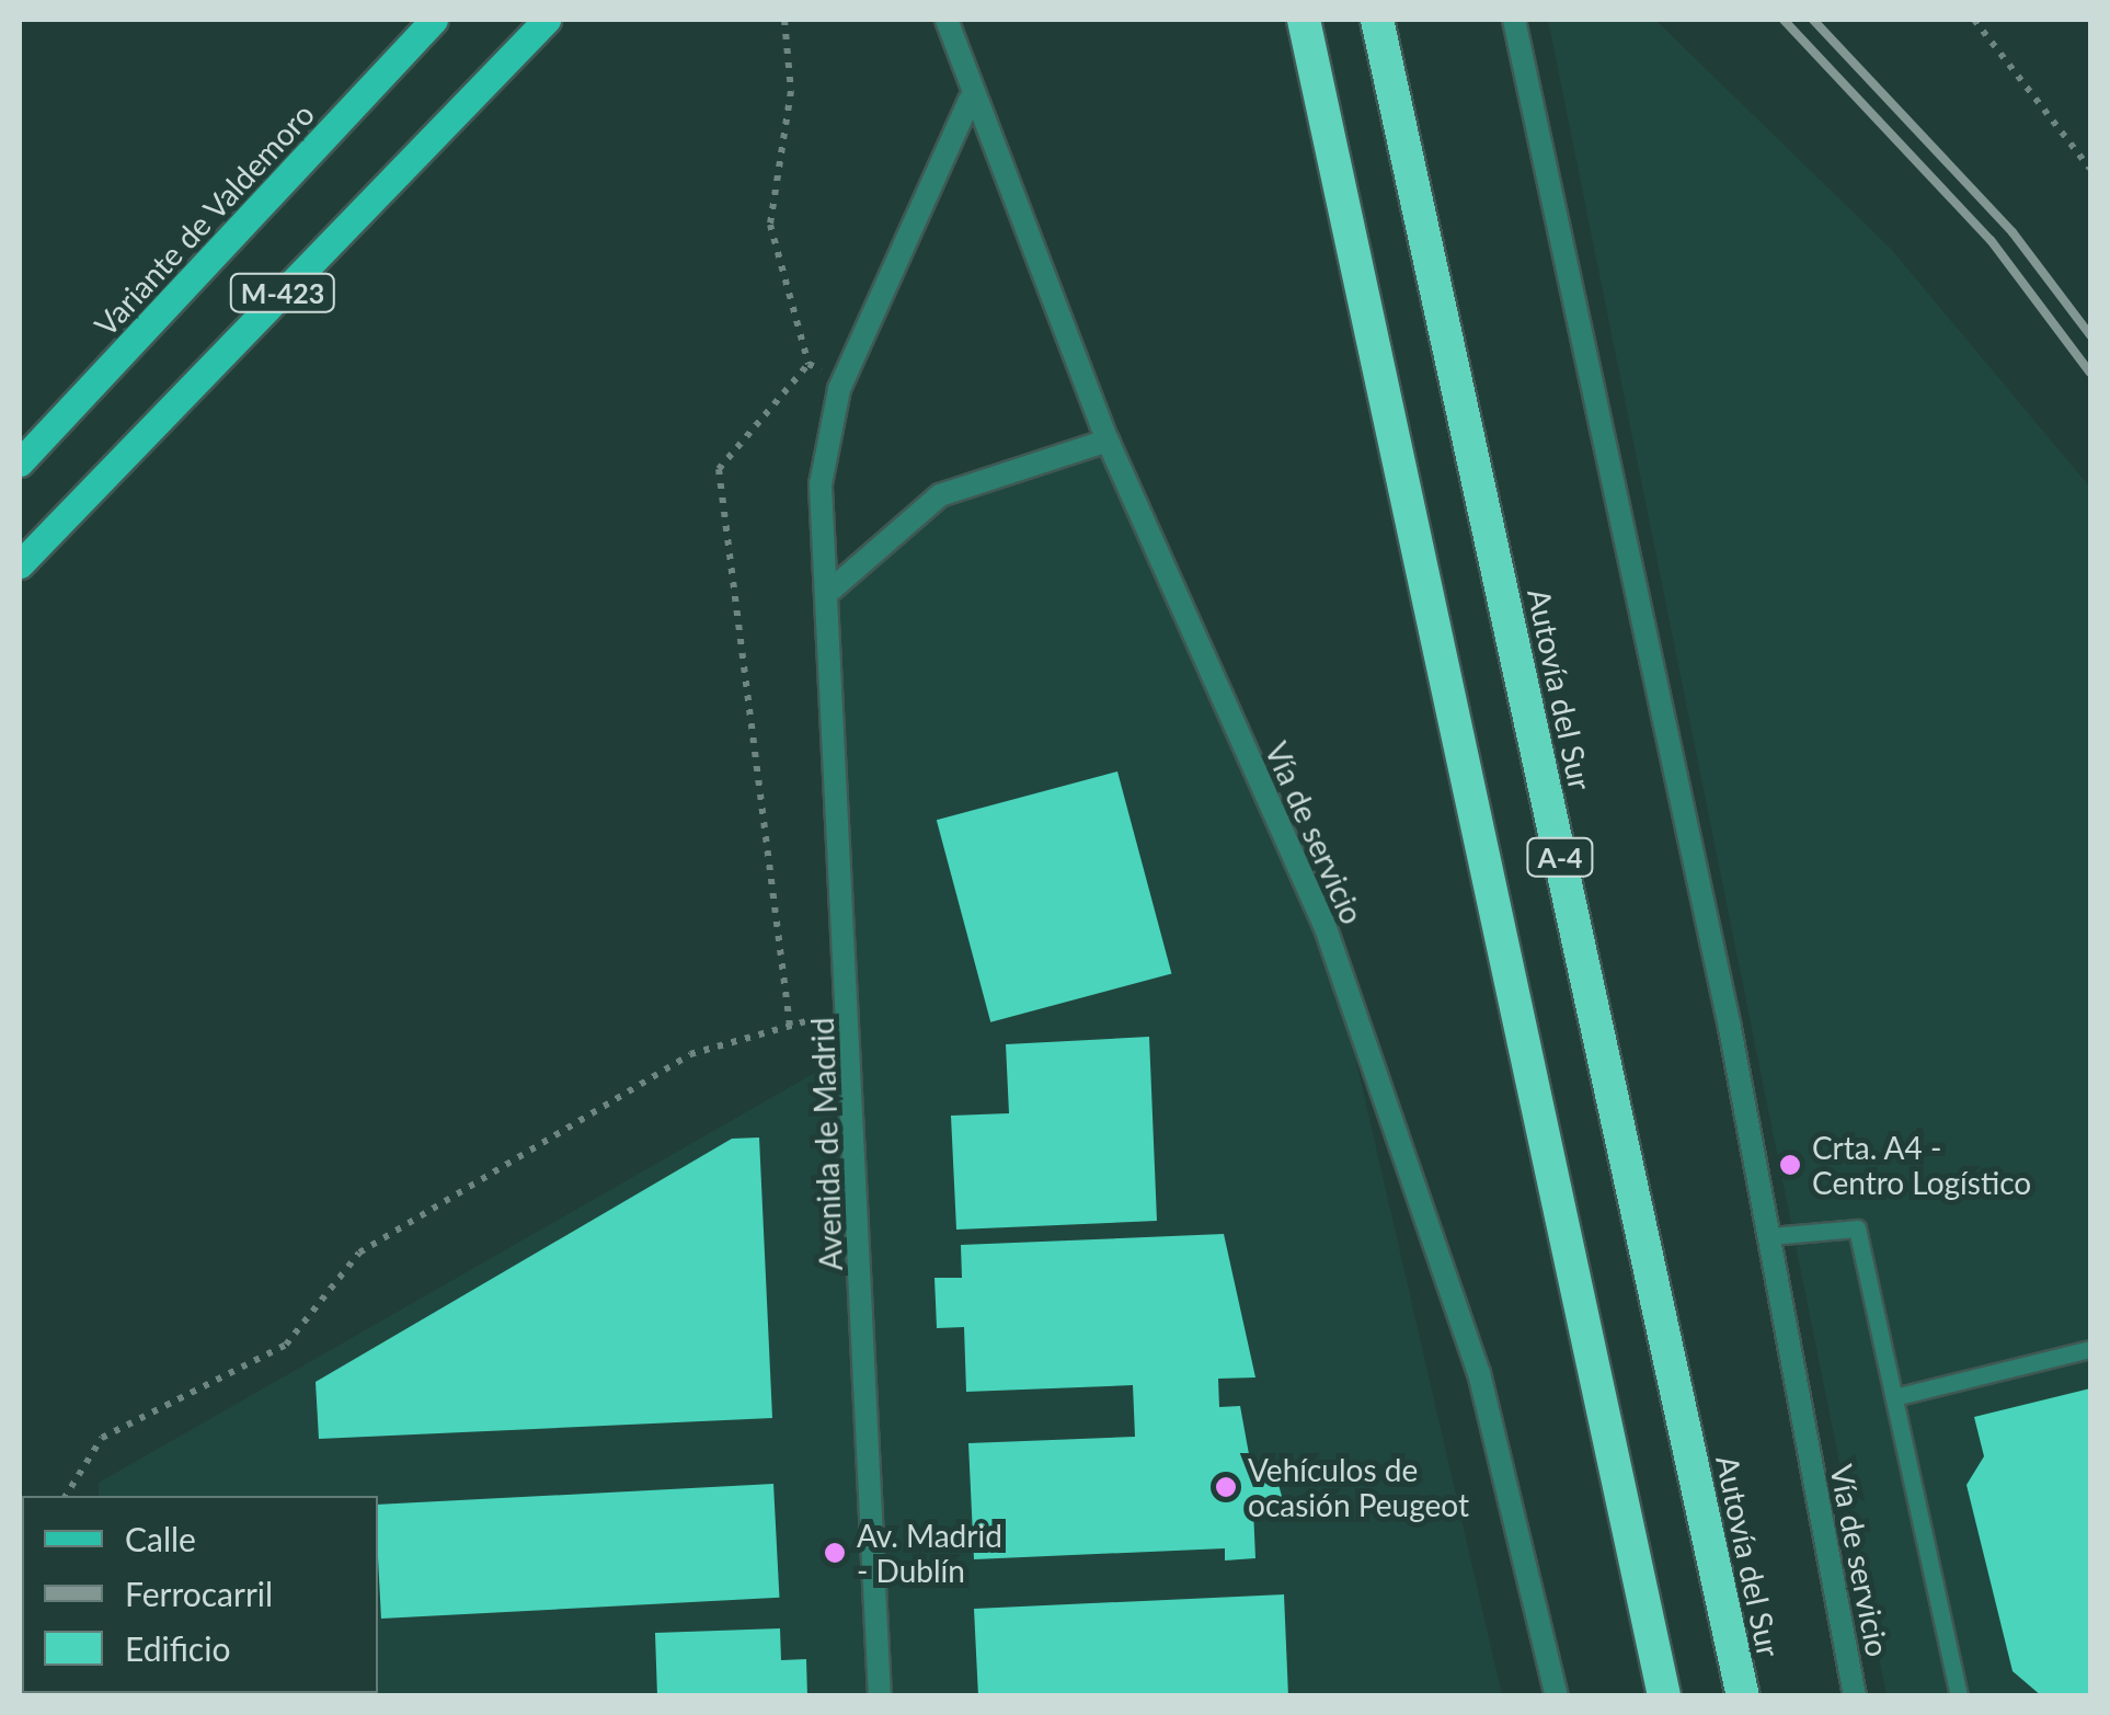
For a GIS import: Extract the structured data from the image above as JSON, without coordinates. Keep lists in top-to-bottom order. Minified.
{"streets":{"highway":["Autovía del Sur","A-4"],"main road":["Variante de Valdemoro","M-423"],"street":["Vía de servicio","Avenida de Madrid"]},"crossings":[["Vía de servicio","Avenida de Madrid"]],"places":["Crta. A4 - Centro Logístico","Vehículos de ocasión Peugeot","Av. Madrid - Dublín"],"legend":["Calle","Ferrocarril","Edificio"]}
